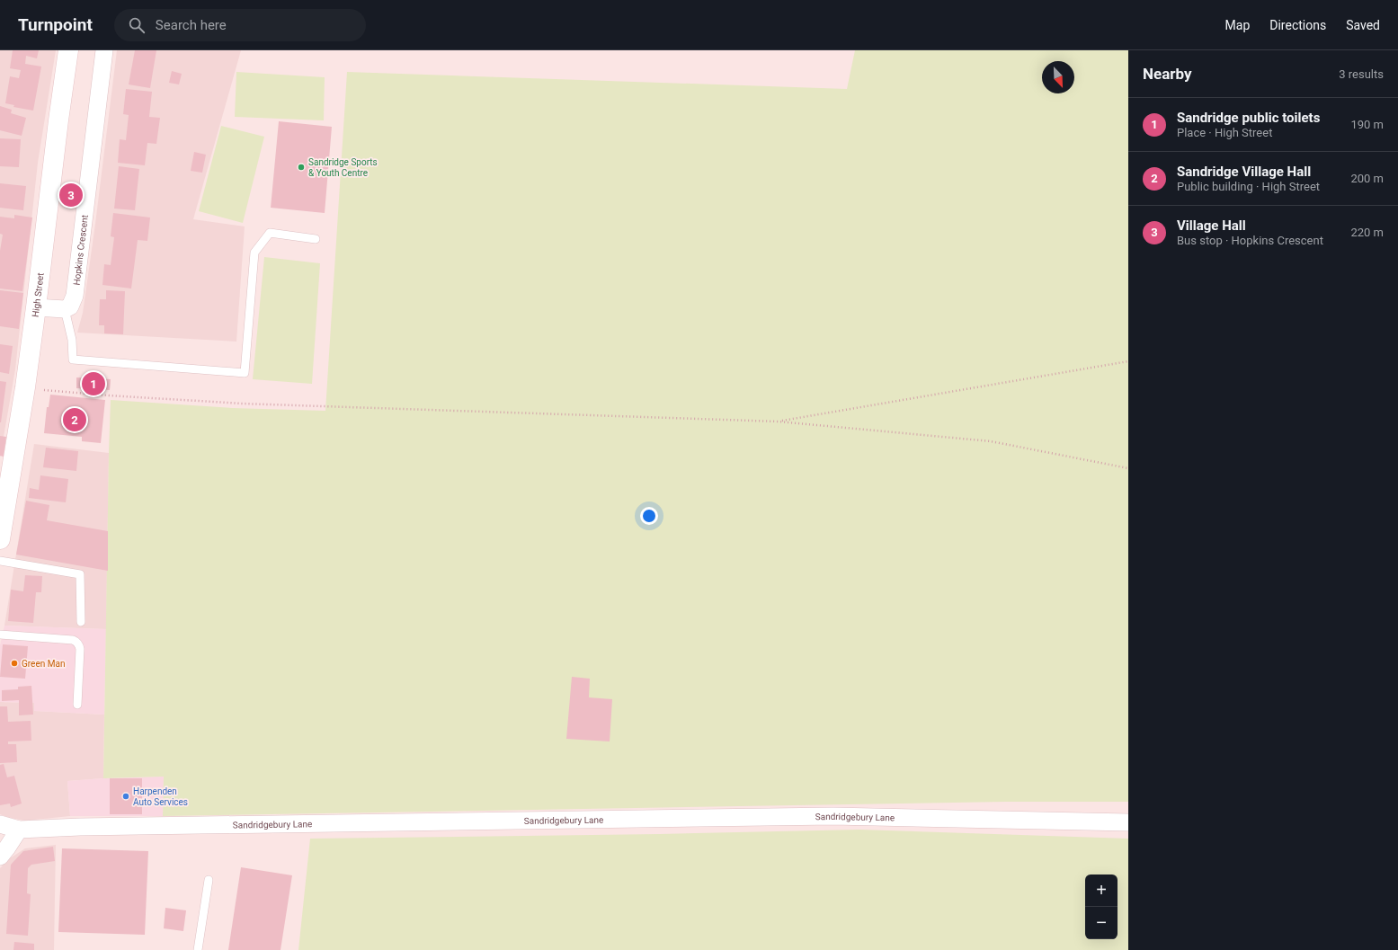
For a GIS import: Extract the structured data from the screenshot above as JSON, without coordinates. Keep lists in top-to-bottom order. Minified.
{"streets":{"main road":["High Street"],"street":["Hopkins Crescent","Sandridgebury Lane"]},"places":["Sandridge Sports & Youth Centre","Green Man","Harpenden Auto Services"],"north":"bottom right","page":{"header":"Turnpoint","search":"Search here","nav":["Map","Directions","Saved"],"heading":["Nearby","3 results"],"list":[{"mark":"1","name":"Sandridge public toilets","note":"Place · High Street","value":"190 m"},{"mark":"2","name":"Sandridge Village Hall","note":"Public building · High Street","value":"200 m"},{"mark":"3","name":"Village Hall","note":"Bus stop · Hopkins Crescent","value":"220 m"}],"pins":["3","1","2"],"map_buttons":["+","−"]}}
